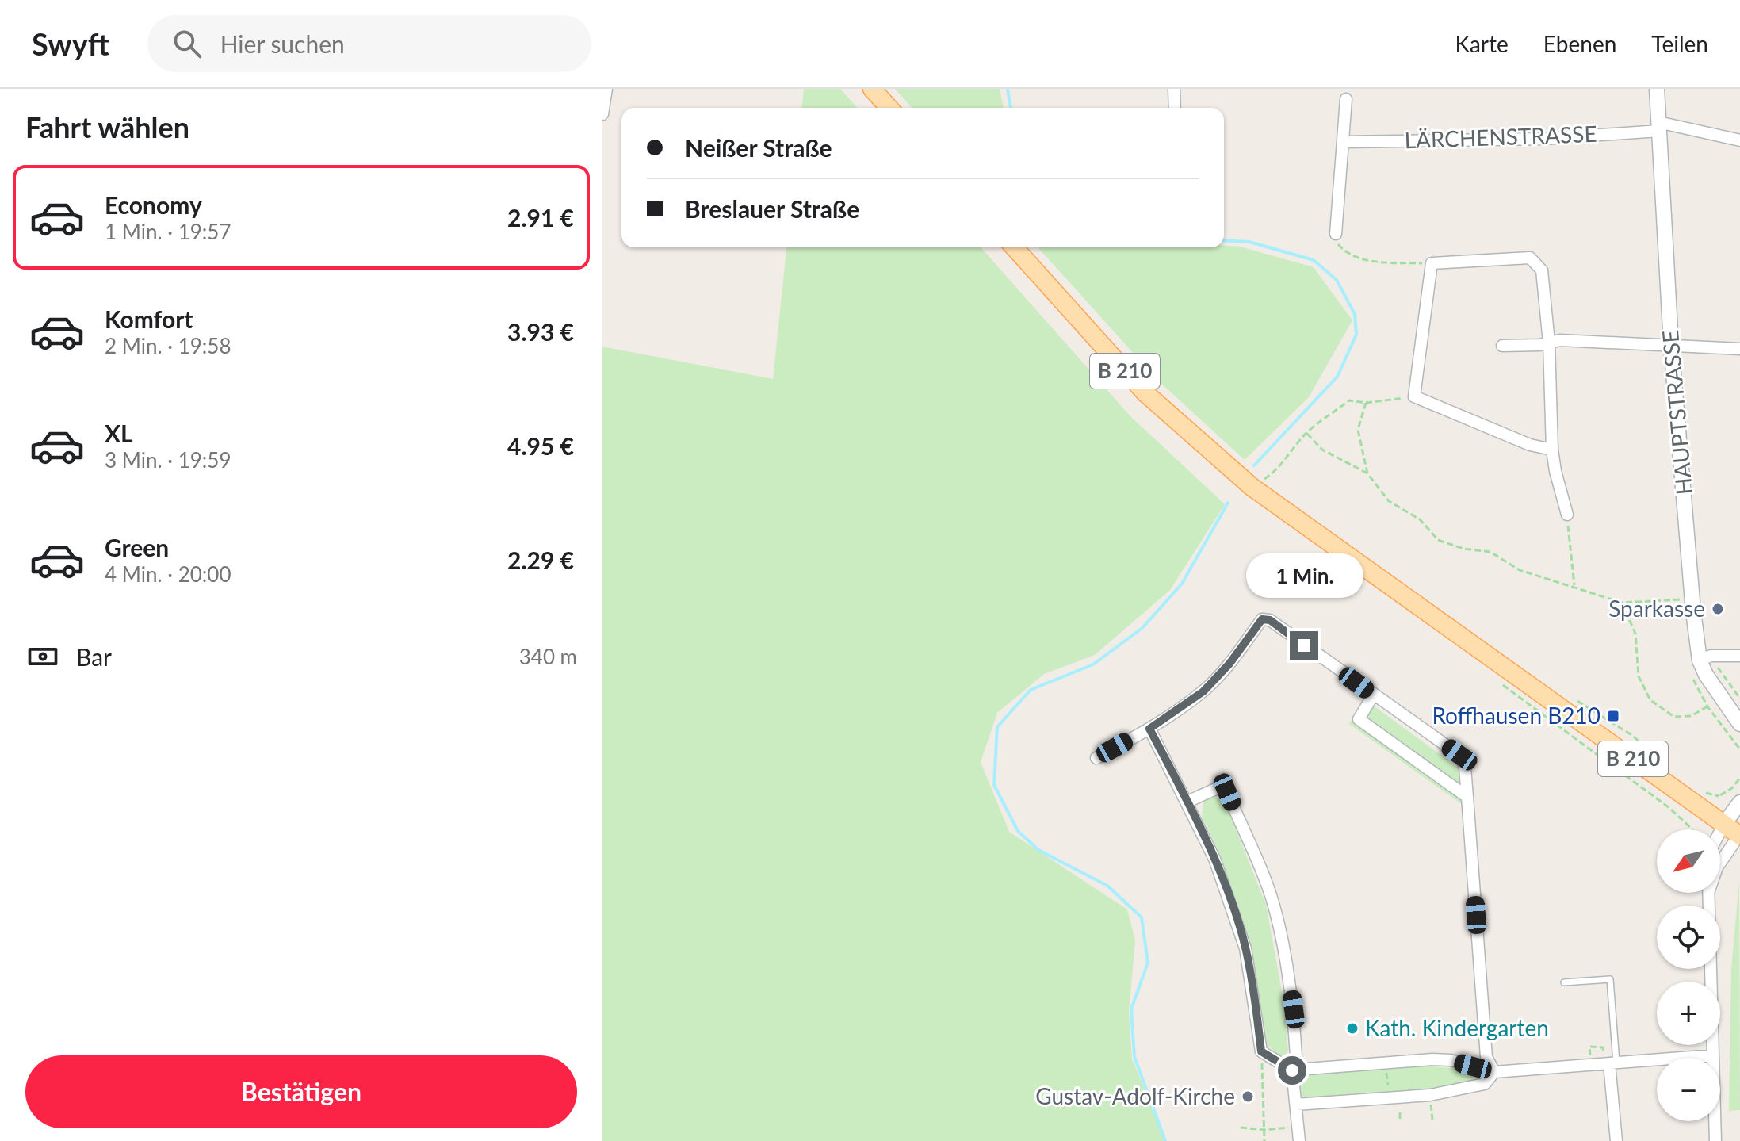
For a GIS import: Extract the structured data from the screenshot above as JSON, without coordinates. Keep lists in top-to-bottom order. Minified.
{"streets":{"main road":["B 210"],"street":["LÄRCHENSTRASSE","HAUPTSTRASSE"]},"crossings":[["LÄRCHENSTRASSE","HAUPTSTRASSE"]],"places":{"other":["Sparkasse","Kath. Kindergarten","Gustav-Adolf-Kirche"],"transit":["Roffhausen B210"]},"north":"bottom left","page":{"header":"Swyft","search":"Hier suchen","nav":["Karte","Ebenen","Teilen"],"heading":"Fahrt wählen","banner":["Neißer Straße","Breslauer Straße"],"list":[{"name":"Economy","note":"1 Min. · 19:57","value":"2.91 €"},{"name":"Komfort","note":"2 Min. · 19:58","value":"3.93 €"},{"name":"XL","note":"3 Min. · 19:59","value":"4.95 €"},{"name":"Green","note":"4 Min. · 20:00","value":"2.29 €"}],"bubble":"1 Min.","pay":["Bar","340 m"],"map_buttons":["+","−"],"buttons":"Bestätigen"}}
